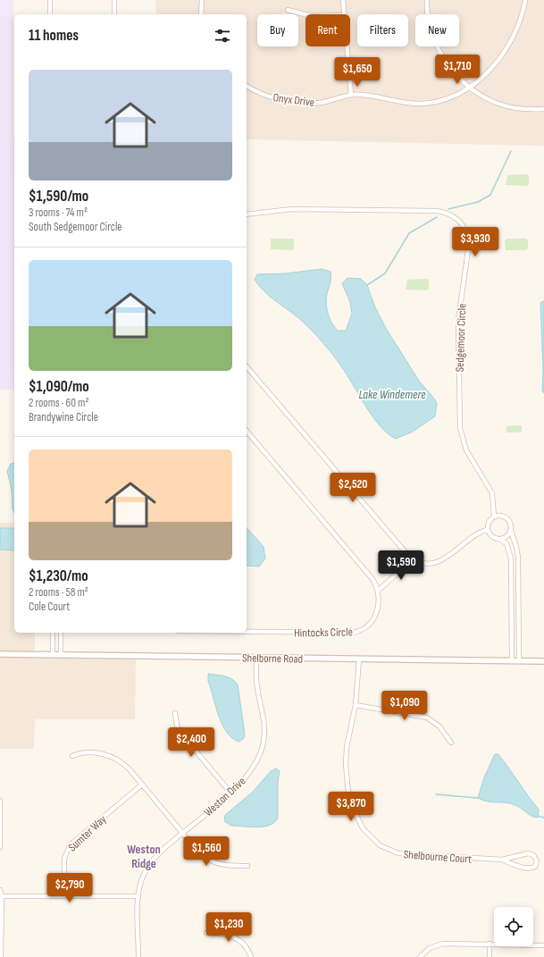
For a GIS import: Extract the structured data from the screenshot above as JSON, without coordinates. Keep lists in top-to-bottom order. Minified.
{"streets":{"street":["Onyx Drive","Sedgemoor Circle","Hintocks Circle","Shelborne Road","Weston Drive","Sumter Way","Shelbourne Court"]},"crossings":[["Shelborne Road","Weston Drive"],["Shelborne Road","Shelbourne Court"]],"districts":["Weston Ridge"],"water":["Lake Windemere"],"page":{"chip":["Buy","Rent","Filters","New"],"heading":"11 homes","price":["$1,710","$1,650","$3,930","$2,520","$1,590","$1,090","$2,400","$3,870","$1,560","$2,790","$1,230"],"list":[{"name":"$1,590/mo","note":"3 rooms · 74 m² · South Sedgemoor Circle"},{"name":"$1,090/mo","note":"2 rooms · 60 m² · Brandywine Circle"},{"name":"$1,230/mo","note":"2 rooms · 58 m² · Cole Court"}]}}
